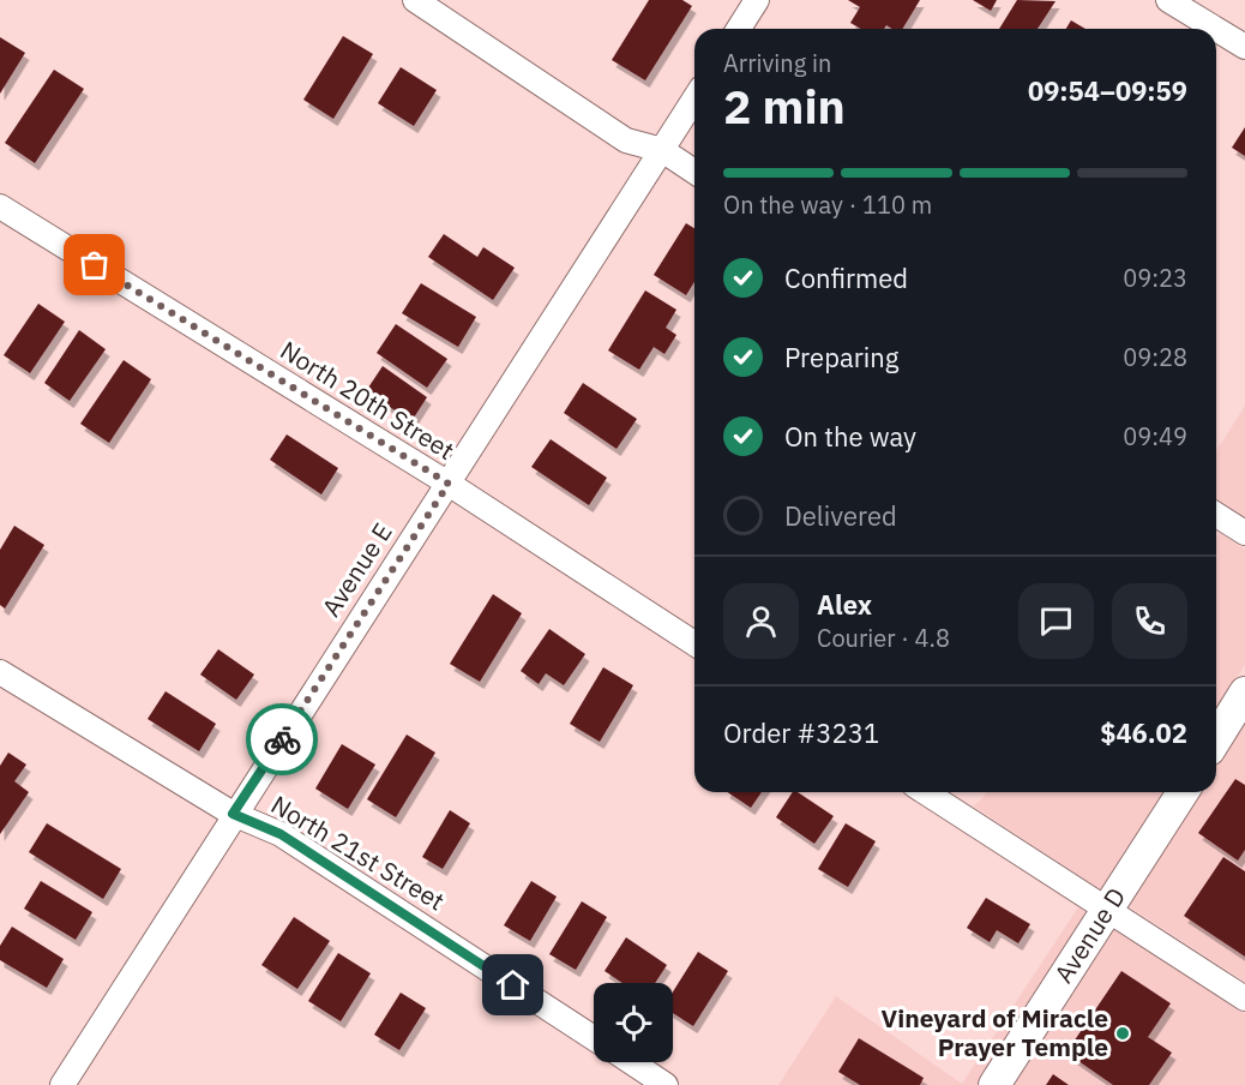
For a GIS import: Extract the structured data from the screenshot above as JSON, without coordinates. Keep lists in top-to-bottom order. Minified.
{"streets":{"street":["North 20th Street","Avenue E","North 21st Street","Avenue D"]},"crossings":[["North 20th Street","Avenue E"],["Avenue E","North 21st Street"]],"places":["Vineyard of Miracle Prayer Temple"],"page":{"heading":["2 min","Arriving in","09:54–09:59"],"panel":["Alex","Courier · 4.8","Order #3231","$46.02"],"bar":"On the way · 110 m","list":[["Confirmed","09:23"],["Preparing","09:28"],["On the way","09:49"],"Delivered"]}}
